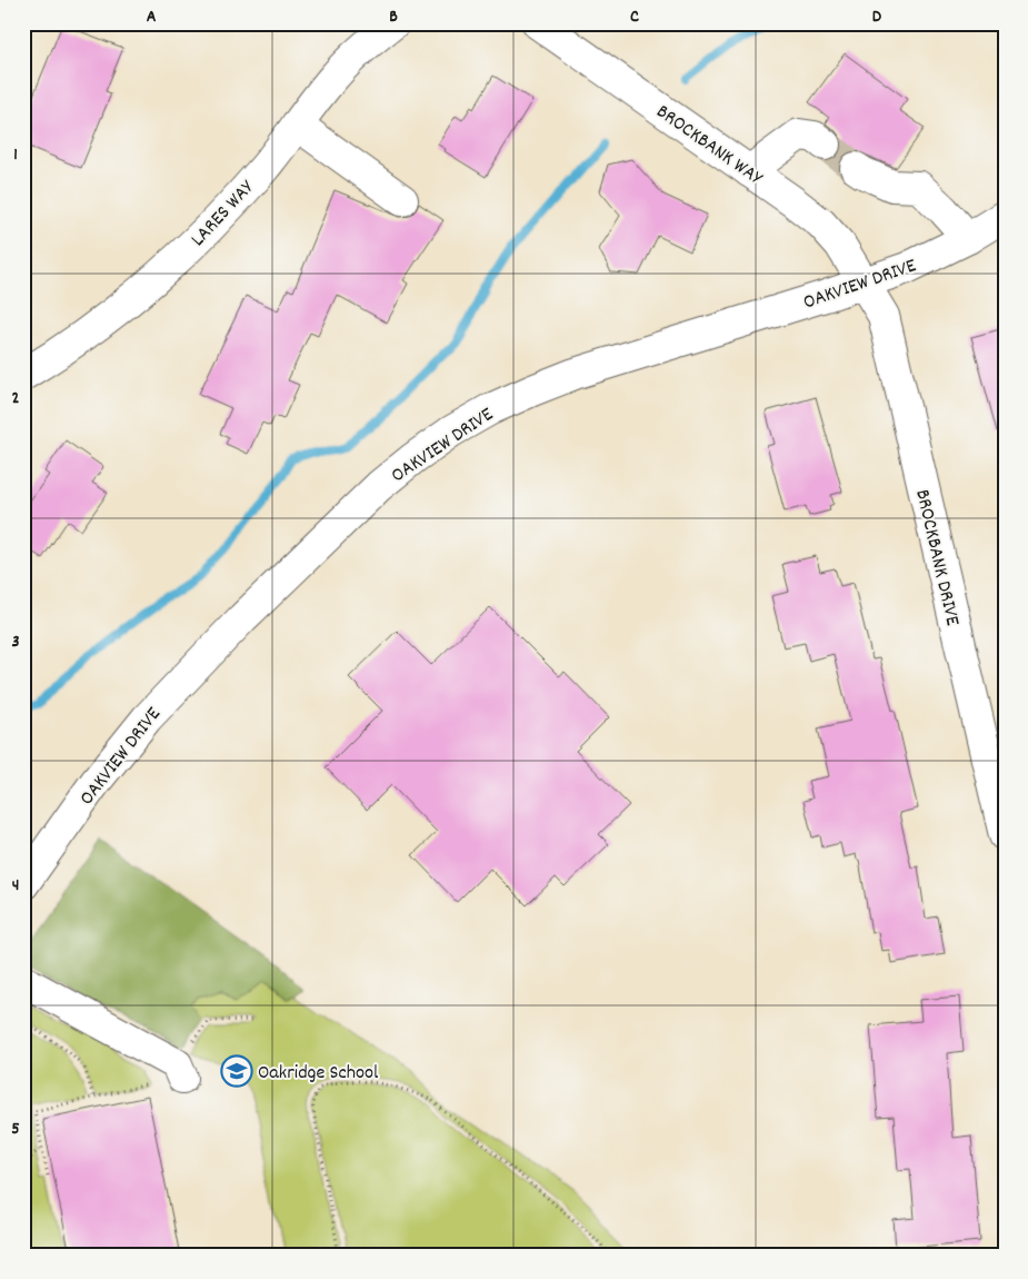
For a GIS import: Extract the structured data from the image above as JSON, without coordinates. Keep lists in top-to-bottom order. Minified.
{"streets":{"street":["BROCKBANK WAY","LARES WAY","OAKVIEW DRIVE","BROCKBANK DRIVE"]},"crossings":[["BROCKBANK WAY","OAKVIEW DRIVE"],["BROCKBANK WAY","BROCKBANK DRIVE"],["OAKVIEW DRIVE","BROCKBANK DRIVE"]],"places":{"school or university":["Oakridge School"]},"grid":{"columns":["A","B","C","D"],"rows":["1","2","3","4","5"]}}
